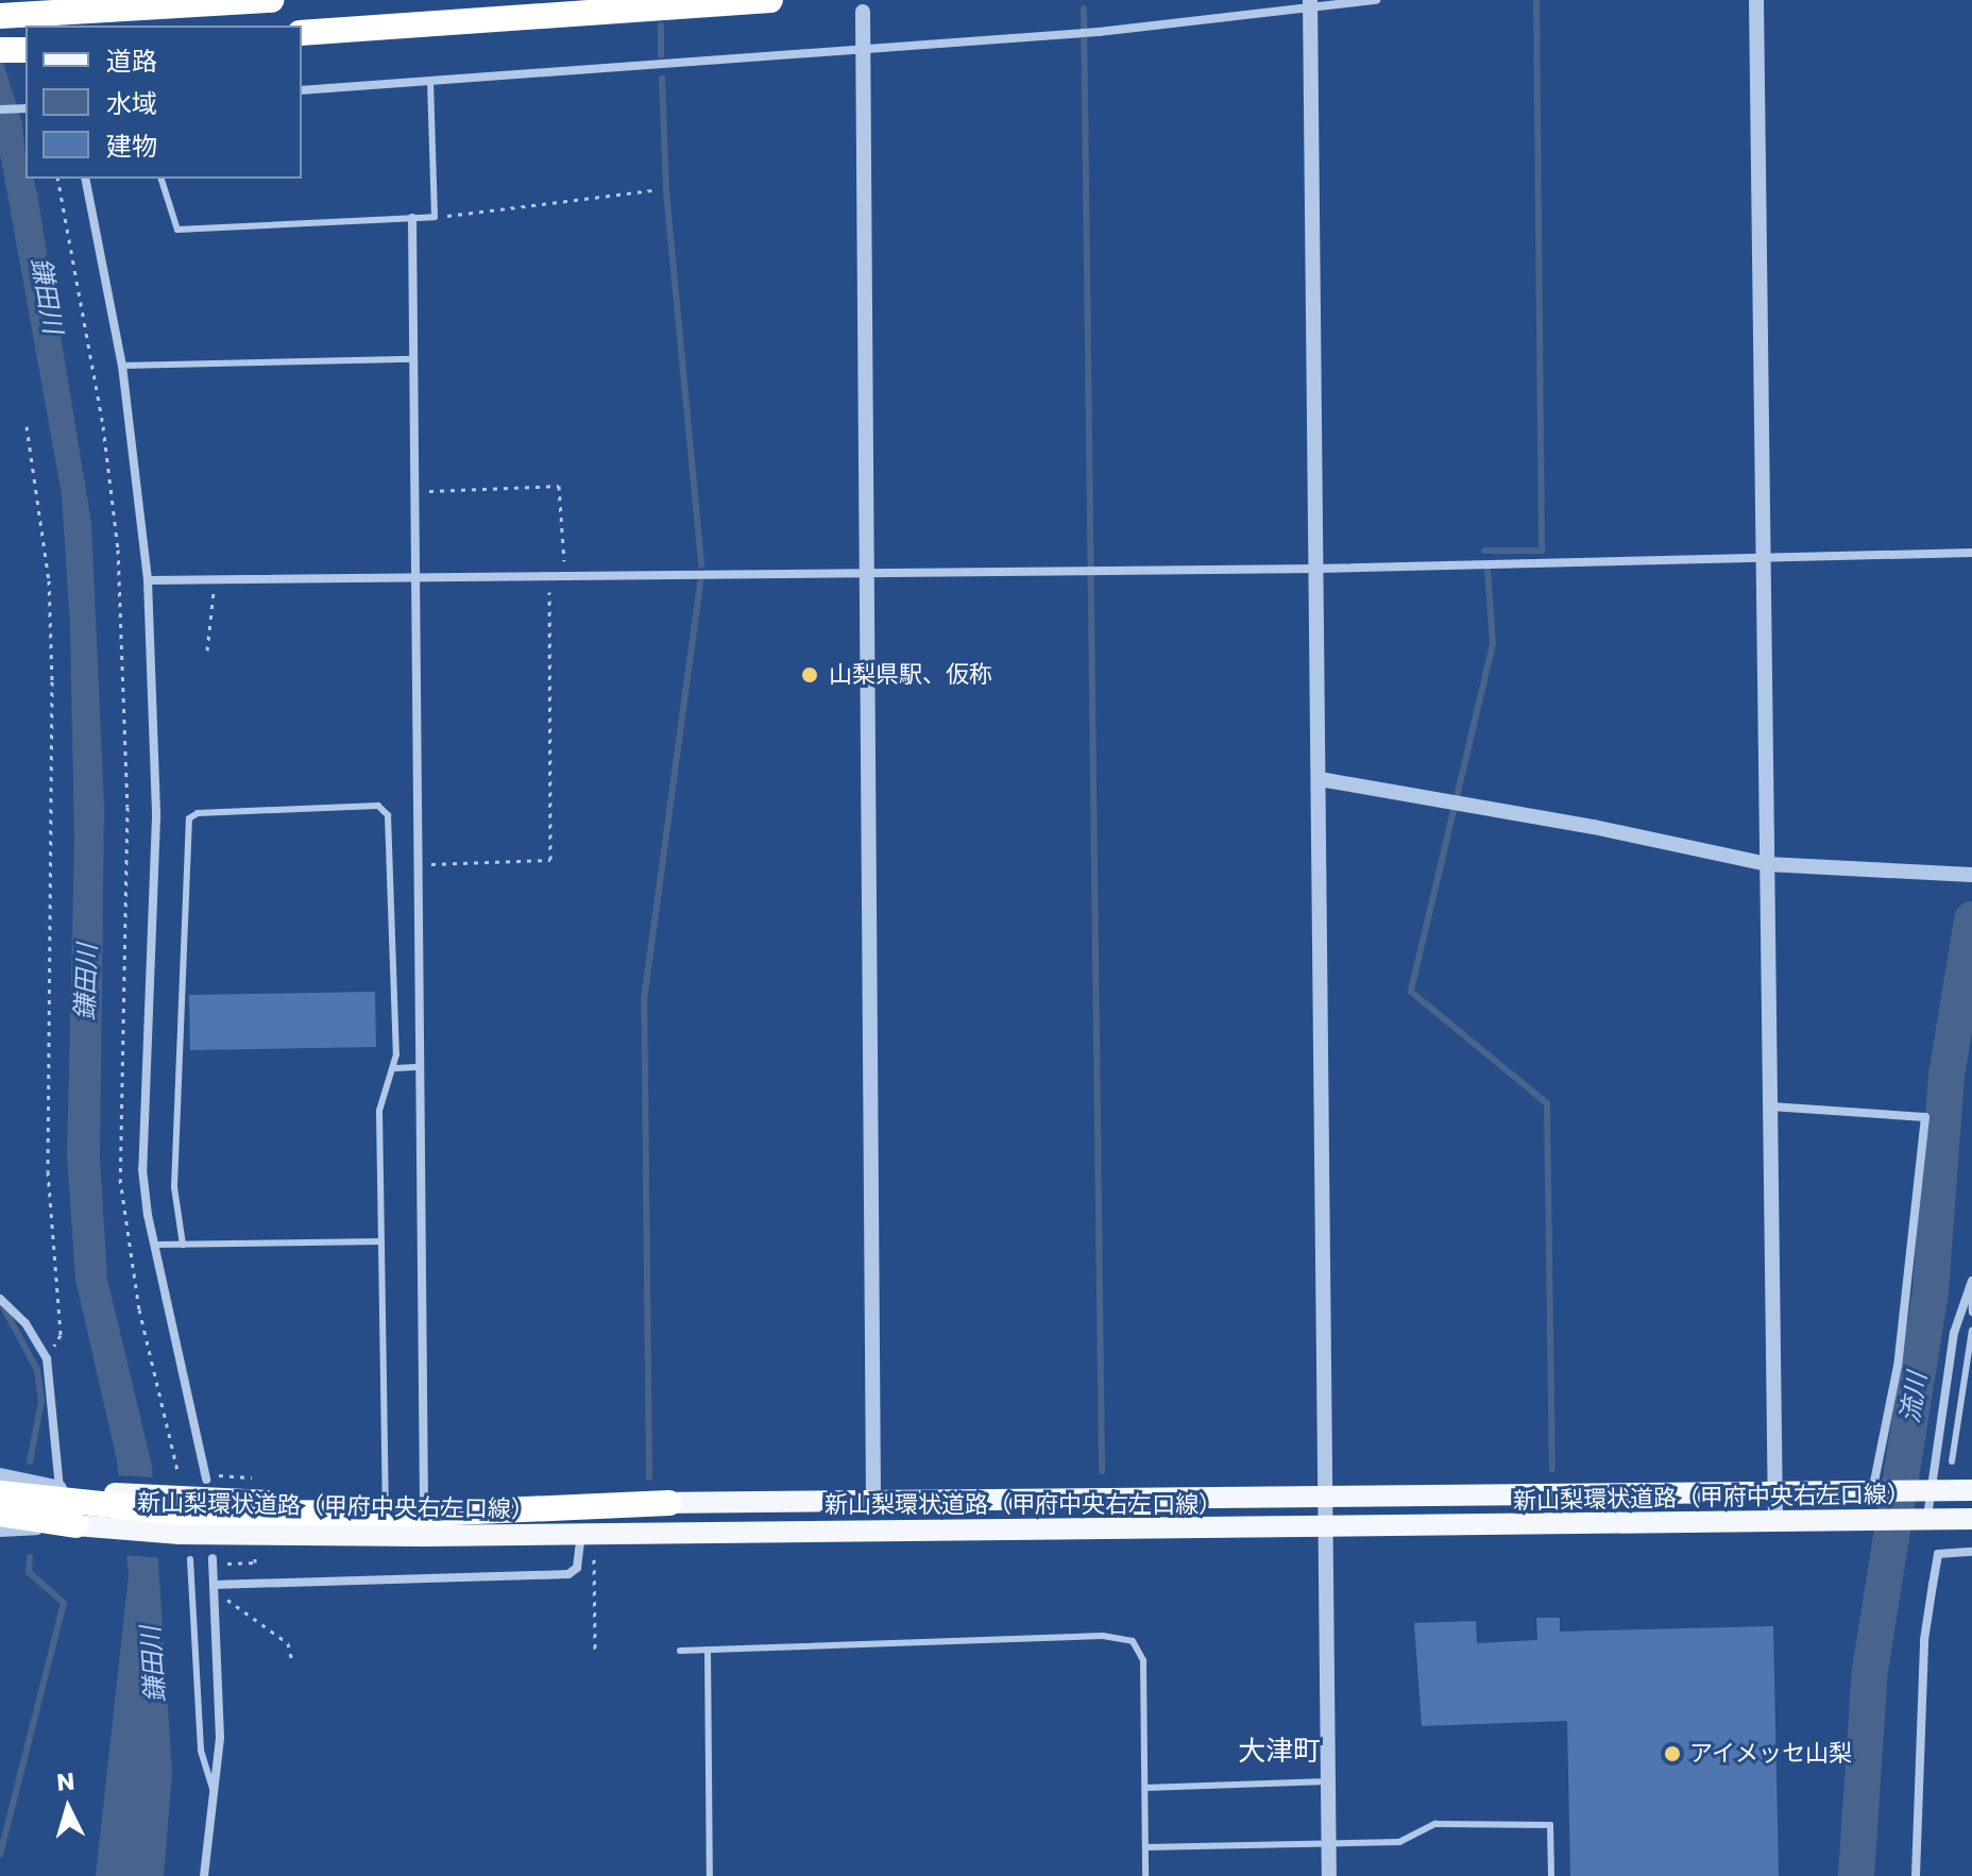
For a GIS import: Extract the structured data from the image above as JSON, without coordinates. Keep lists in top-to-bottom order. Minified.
{"streets":{"main road":["新山梨環状道路（甲府中央右左口線）"]},"districts":["大津町"],"water":["鎌田川","流川"],"places":["山梨県駅、仮称","アイメッセ山梨"],"legend":["道路","水域","建物"],"north":"top"}
